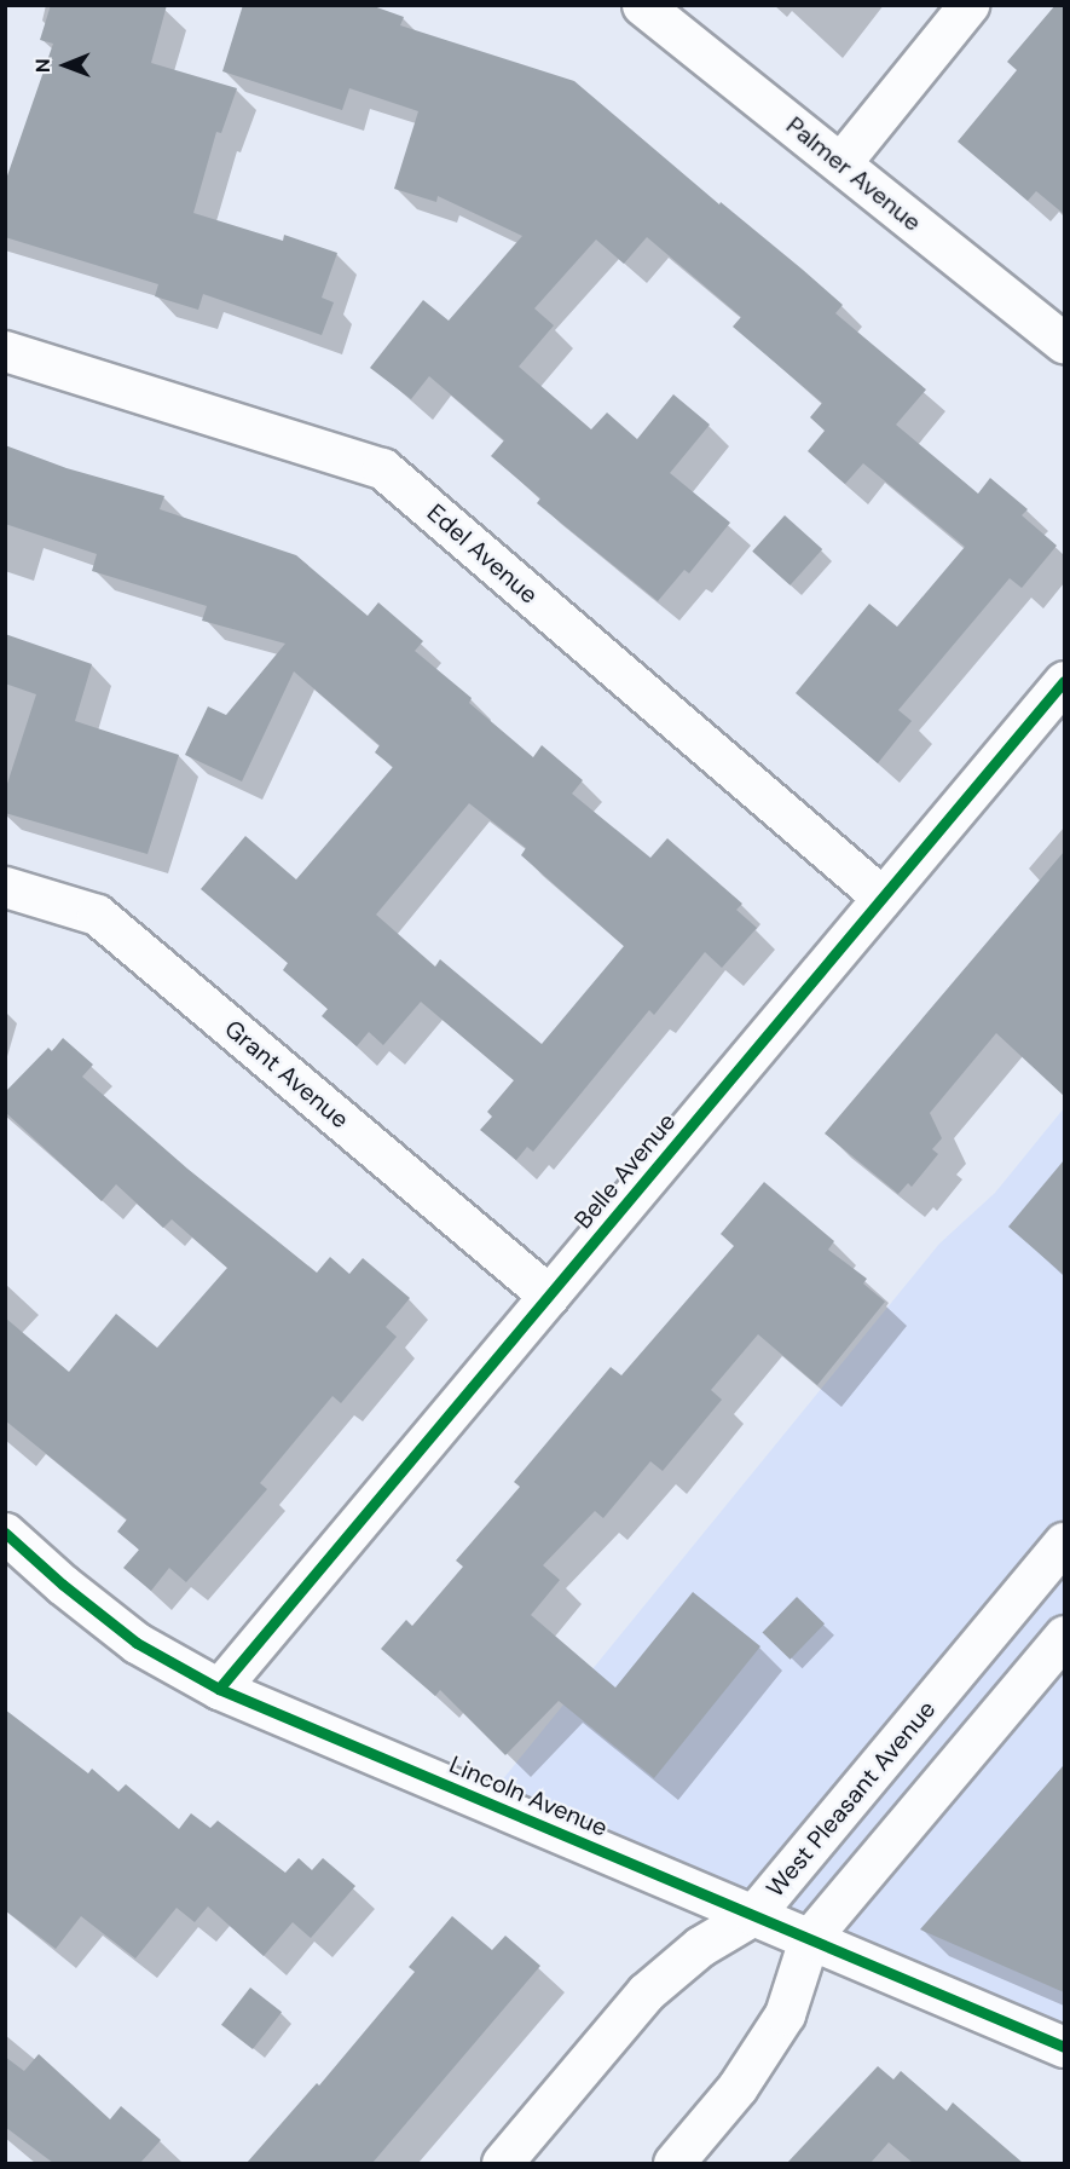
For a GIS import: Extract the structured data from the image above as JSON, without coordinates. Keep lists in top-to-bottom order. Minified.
{"streets":{"street":["Palmer Avenue","Edel Avenue","Grant Avenue","Belle Avenue","Lincoln Avenue","West Pleasant Avenue"]},"crossings":[["Edel Avenue","Belle Avenue"],["Grant Avenue","Belle Avenue"],["Belle Avenue","Lincoln Avenue"],["Lincoln Avenue","West Pleasant Avenue"]],"north":"left"}
